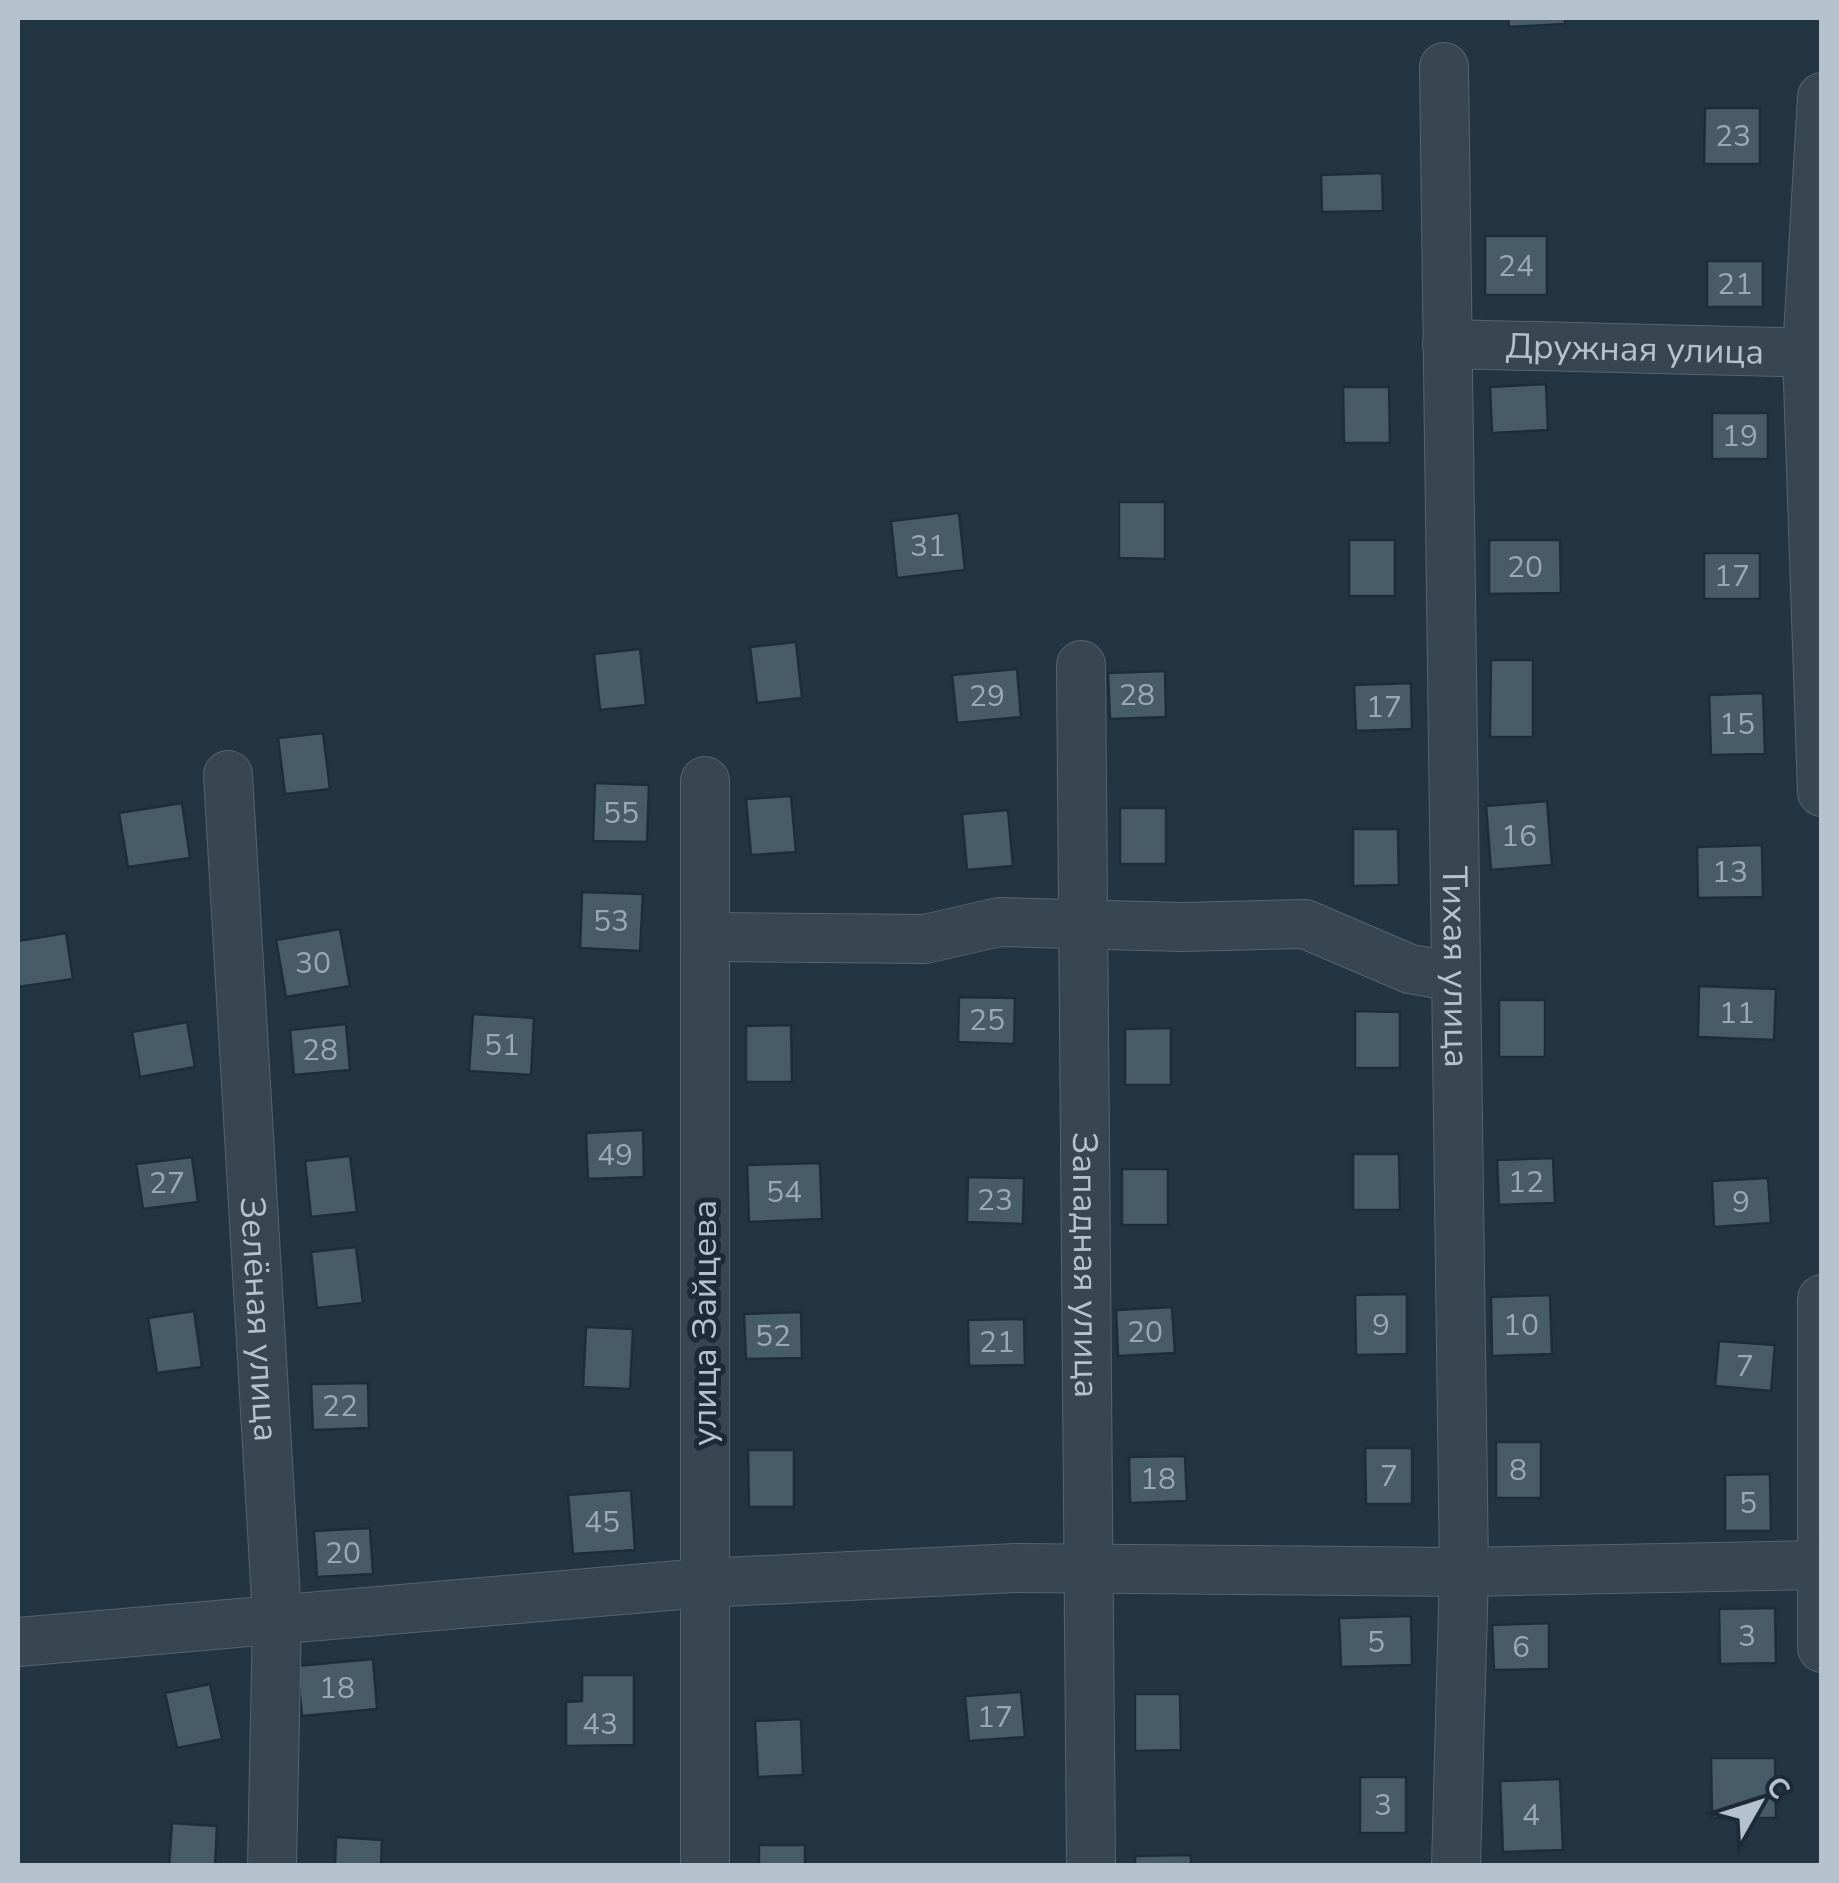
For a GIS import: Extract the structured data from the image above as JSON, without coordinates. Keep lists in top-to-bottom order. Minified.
{"streets":{"street":["Дружная улица","Тихая улица","Западная улица","Зелёная улица","улица Зайцева"]},"crossings":[["Дружная улица","Тихая улица"]],"house_numbers":["23","24","21","19","31","20","17","28","29","17","15","55","16","13","53","30","11","25","51","28","49","12","27","54","23","9","9","10","20","52","21","7","22","8","7","18","5","45","20","3","5","6","18","17","43","3","4"],"north":"top right"}
